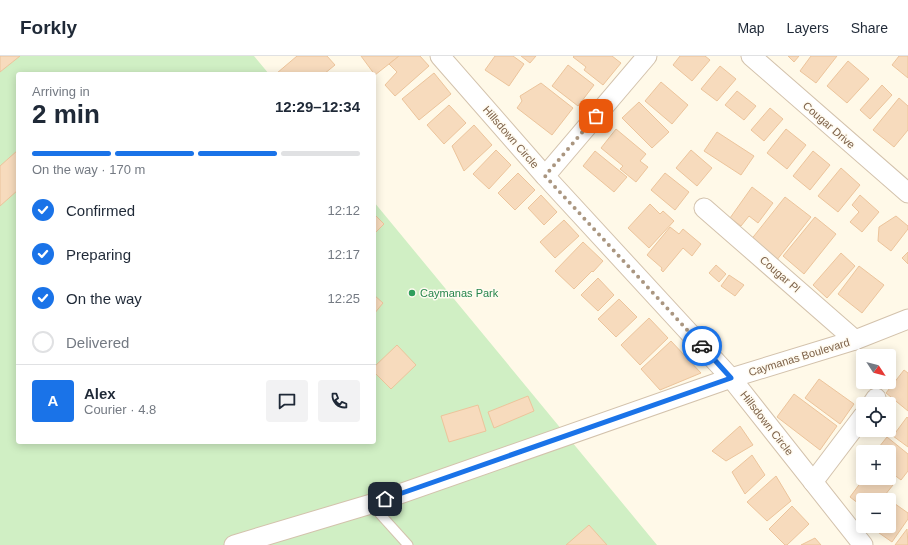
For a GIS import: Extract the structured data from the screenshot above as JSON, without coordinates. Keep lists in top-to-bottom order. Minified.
{"streets":{"street":["Cougar Drive","Hillsdown Circle","Cougar Pl","Caymanas Boulevard"]},"crossings":[["Hillsdown Circle","Caymanas Boulevard"],["Cougar Pl","Caymanas Boulevard"]],"places":["Caymanas Park"],"north":"bottom right","page":{"header":"Forkly","nav":["Map","Layers","Share"],"heading":["2 min","Arriving in","12:29–12:34"],"panel":["Alex","Courier · 4.8"],"bar":"On the way · 170 m","list":[["Confirmed","12:12"],["Preparing","12:17"],["On the way","12:25"],"Delivered"],"map_buttons":["+","−"],"round":"A"}}
